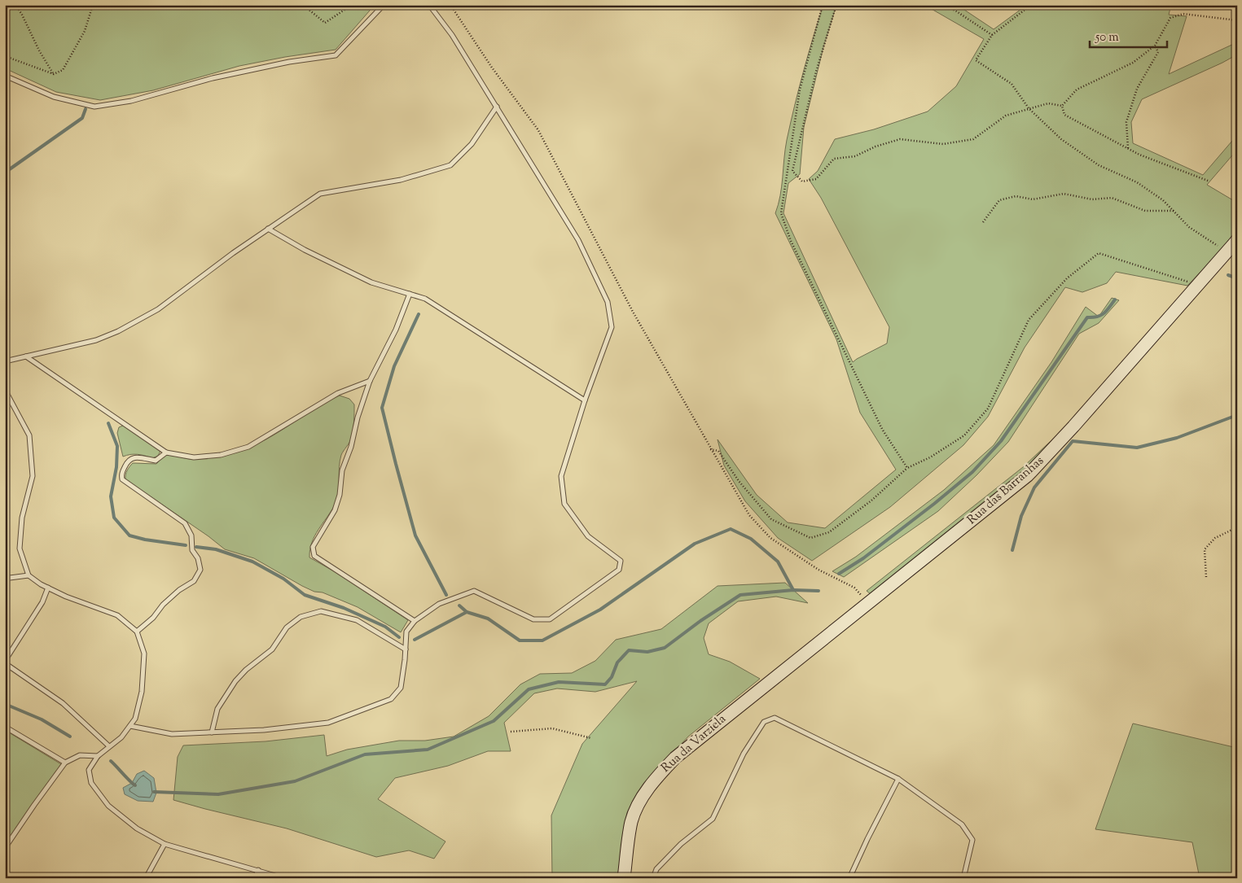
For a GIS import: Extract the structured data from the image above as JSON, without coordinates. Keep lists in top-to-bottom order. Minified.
{"streets":{"main road":["Rua das Barranhas","Rua da Varziela"]},"crossings":[["Rua das Barranhas","Rua da Varziela"]],"scale_bar":"50 m"}
